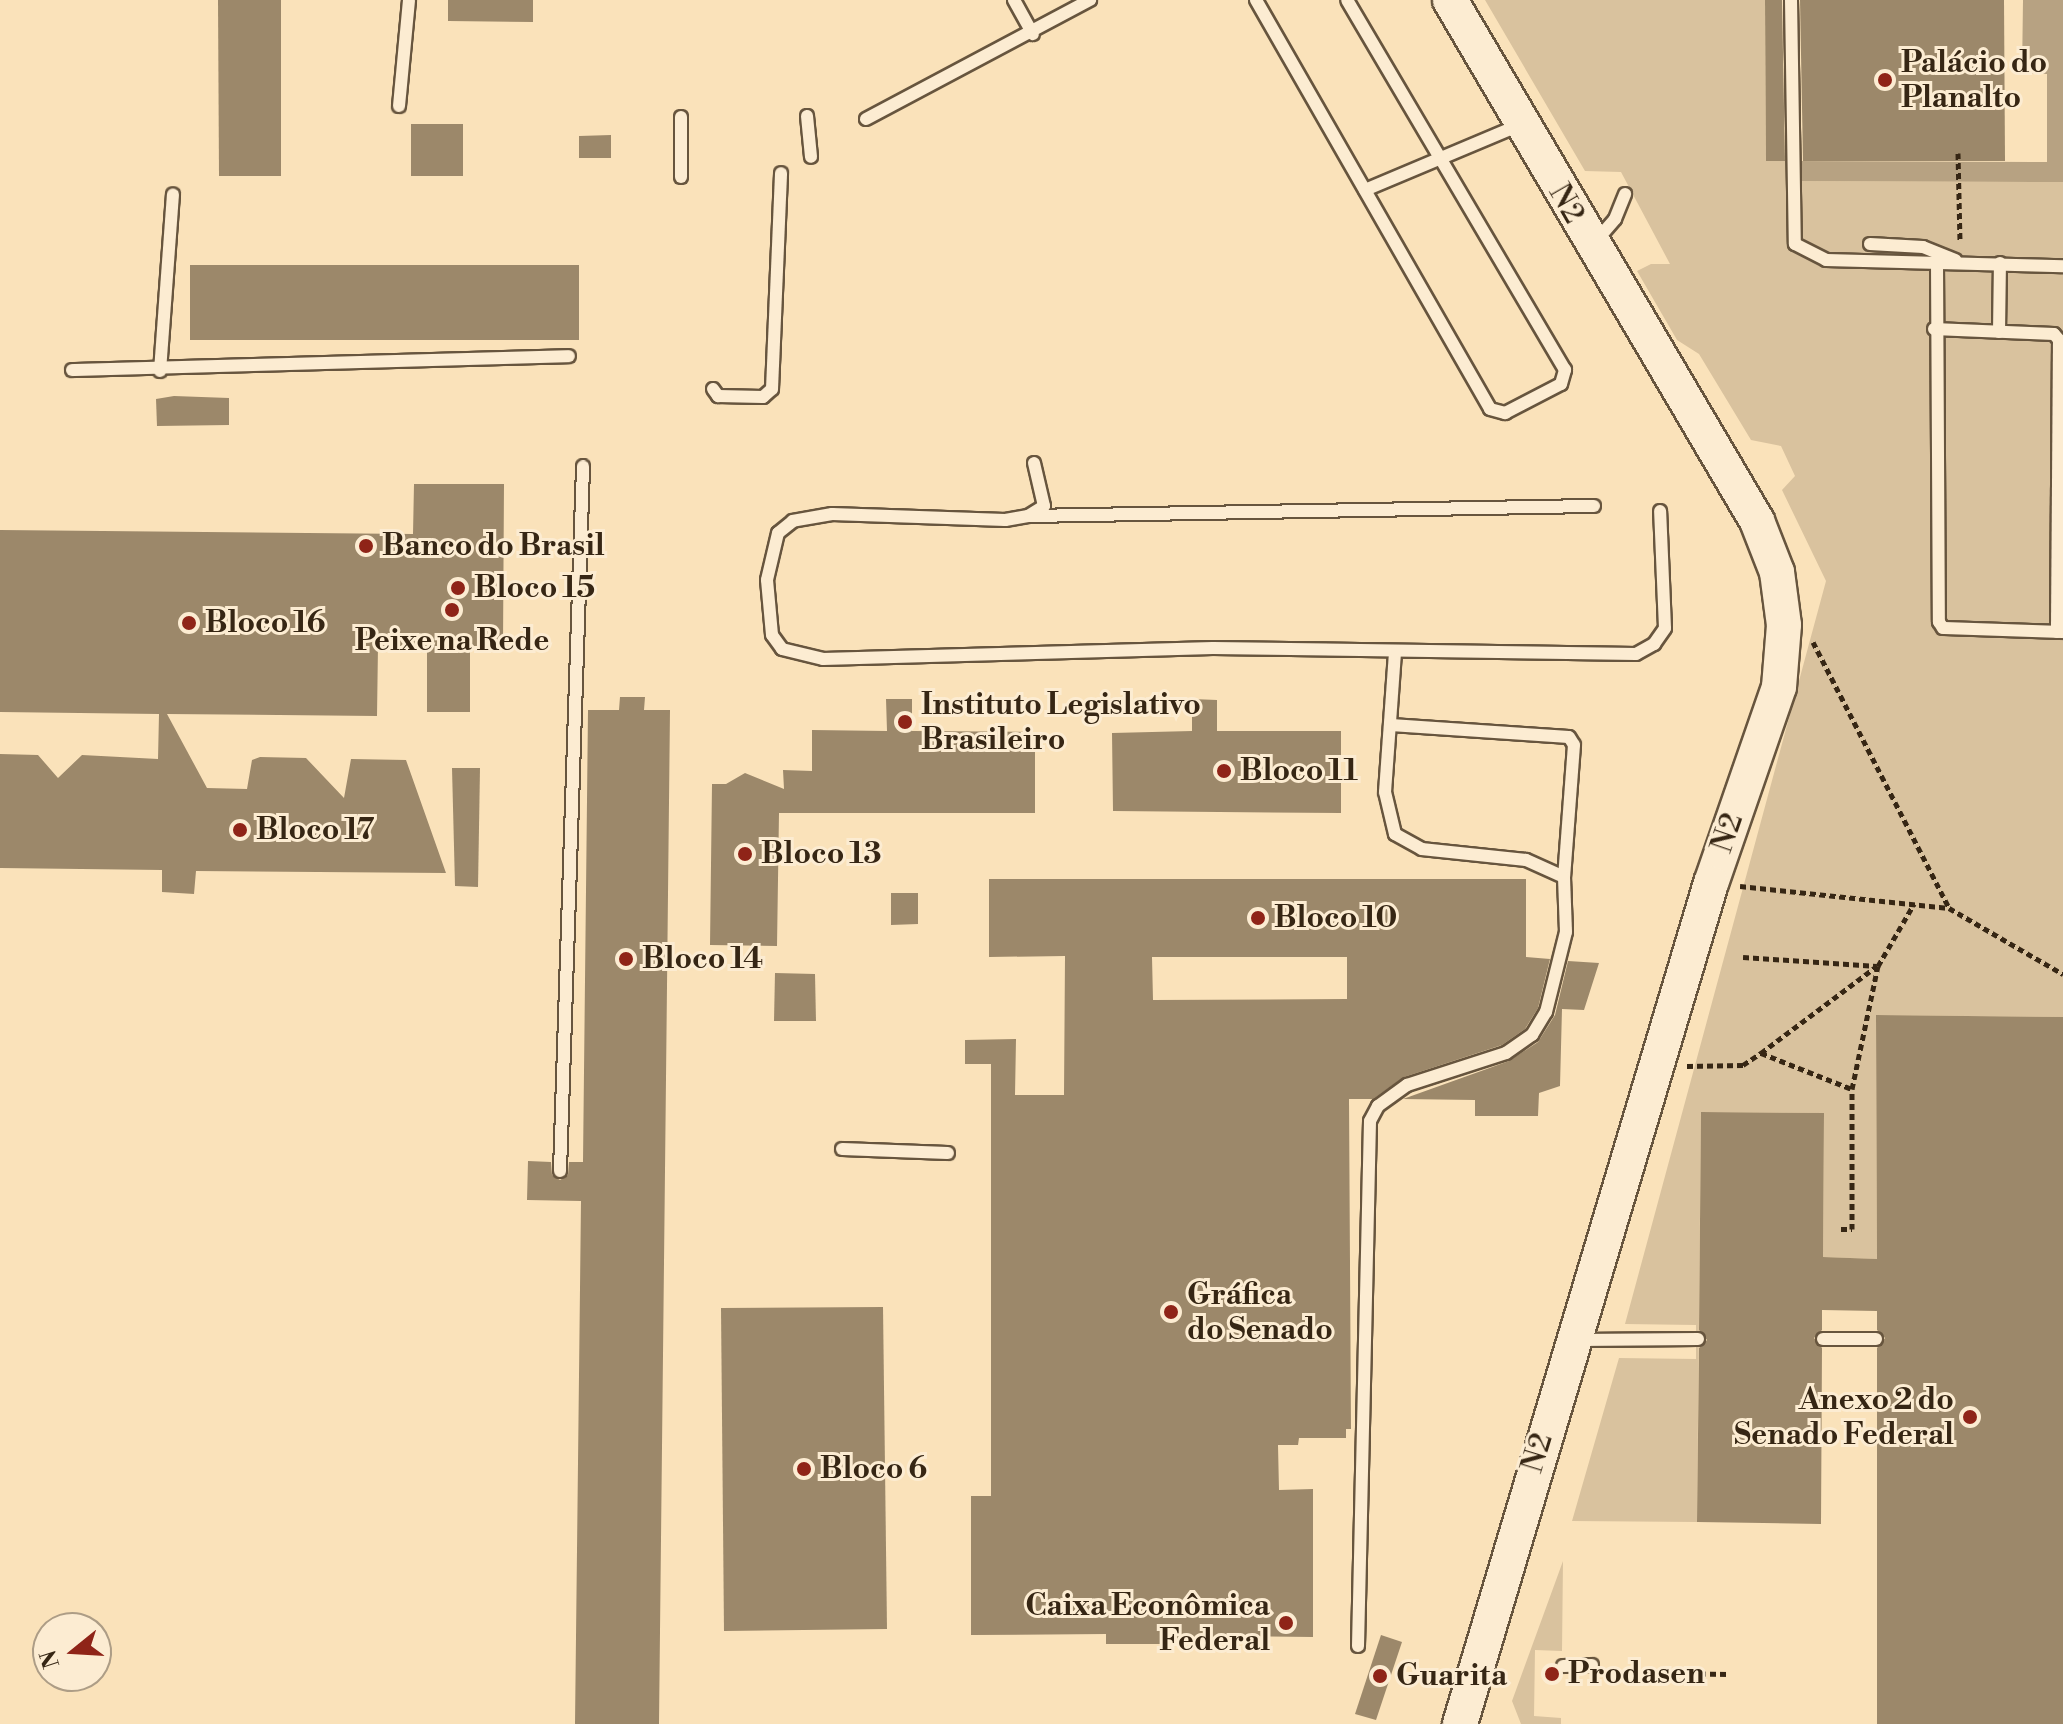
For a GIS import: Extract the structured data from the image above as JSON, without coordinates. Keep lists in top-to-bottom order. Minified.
{"streets":{"main road":["N2"]},"places":["Palácio do Planalto","Banco do Brasil","Bloco 15","Peixe na Rede","Bloco 16","Instituto Legislativo Brasileiro","Bloco 11","Bloco 17","Bloco 13","Bloco 10","Bloco 14","Gráfica do Senado","Anexo 2 do Senado Federal","Bloco 6","Caixa Econômica Federal","Prodasen","Guarita"],"north":"left"}
